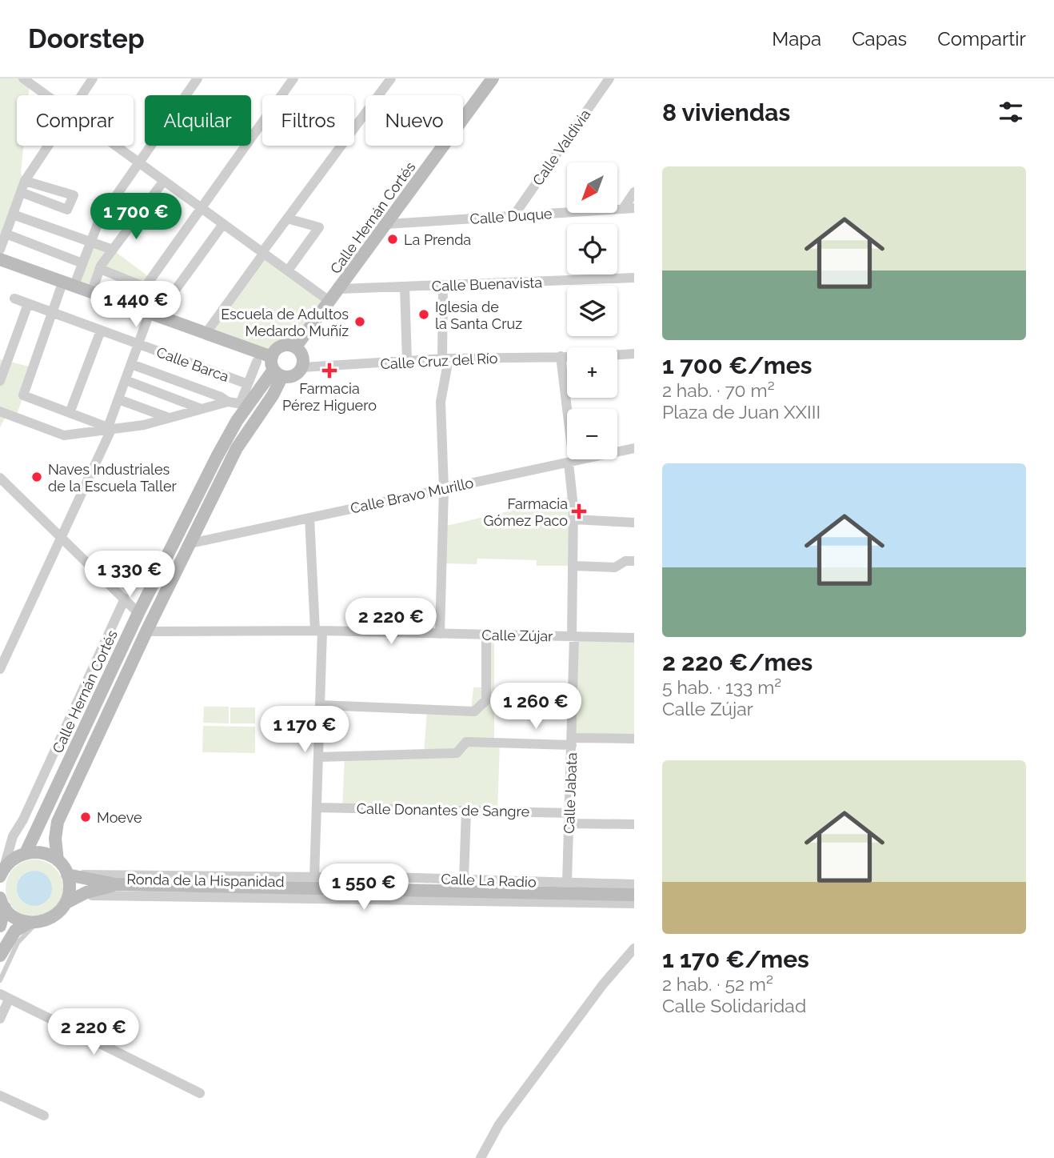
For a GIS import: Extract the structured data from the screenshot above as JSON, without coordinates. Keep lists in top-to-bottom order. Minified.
{"streets":{"street":["Calle Valdivia","Calle Duque","Calle Hernán Cortés","Calle Buenavista","Calle Cruz del Río","Calle Barca","Calle Bravo Murillo","Calle Zújar","Calle Jabata","Calle Donantes de Sangre","Ronda de la Hispanidad","Calle La Radio"]},"crossings":[["Calle Valdivia","Calle Duque"],["Calle Duque","Calle Hernán Cortés"],["Calle Hernán Cortés","Calle Buenavista"],["Calle Hernán Cortés","Calle Cruz del Río"],["Calle Hernán Cortés","Calle Barca"],["Calle Cruz del Río","Calle Jabata"],["Calle Bravo Murillo","Calle Jabata"],["Calle Zújar","Calle Jabata"],["Calle Jabata","Calle Donantes de Sangre"],["Calle Jabata","Calle La Radio"],["Ronda de la Hispanidad","Calle La Radio"]],"places":{"other":["La Prenda","Iglesia de la Santa Cruz","Escuela de Adultos Medardo Muñíz","Naves Industriales de la Escuela Taller","Moeve"],"health":["Farmacia Pérez Higuero","Farmacia Gómez Paco"]},"north":"bottom left","page":{"header":"Doorstep","nav":["Mapa","Capas","Compartir"],"heading":"8 viviendas","chip":["Comprar","Alquilar","Filtros","Nuevo"],"list":[{"name":"1 700 €/mes","note":"2 hab. · 70 m² · Plaza de Juan XXIII"},{"name":"2 220 €/mes","note":"5 hab. · 133 m² · Calle Zújar"},{"name":"1 170 €/mes","note":"2 hab. · 52 m² · Calle Solidaridad"}],"map_buttons":["+","−"],"price":["1 700 €","1 440 €","1 330 €","2 220 €","1 260 €","1 170 €","1 550 €","2 220 €"]}}
